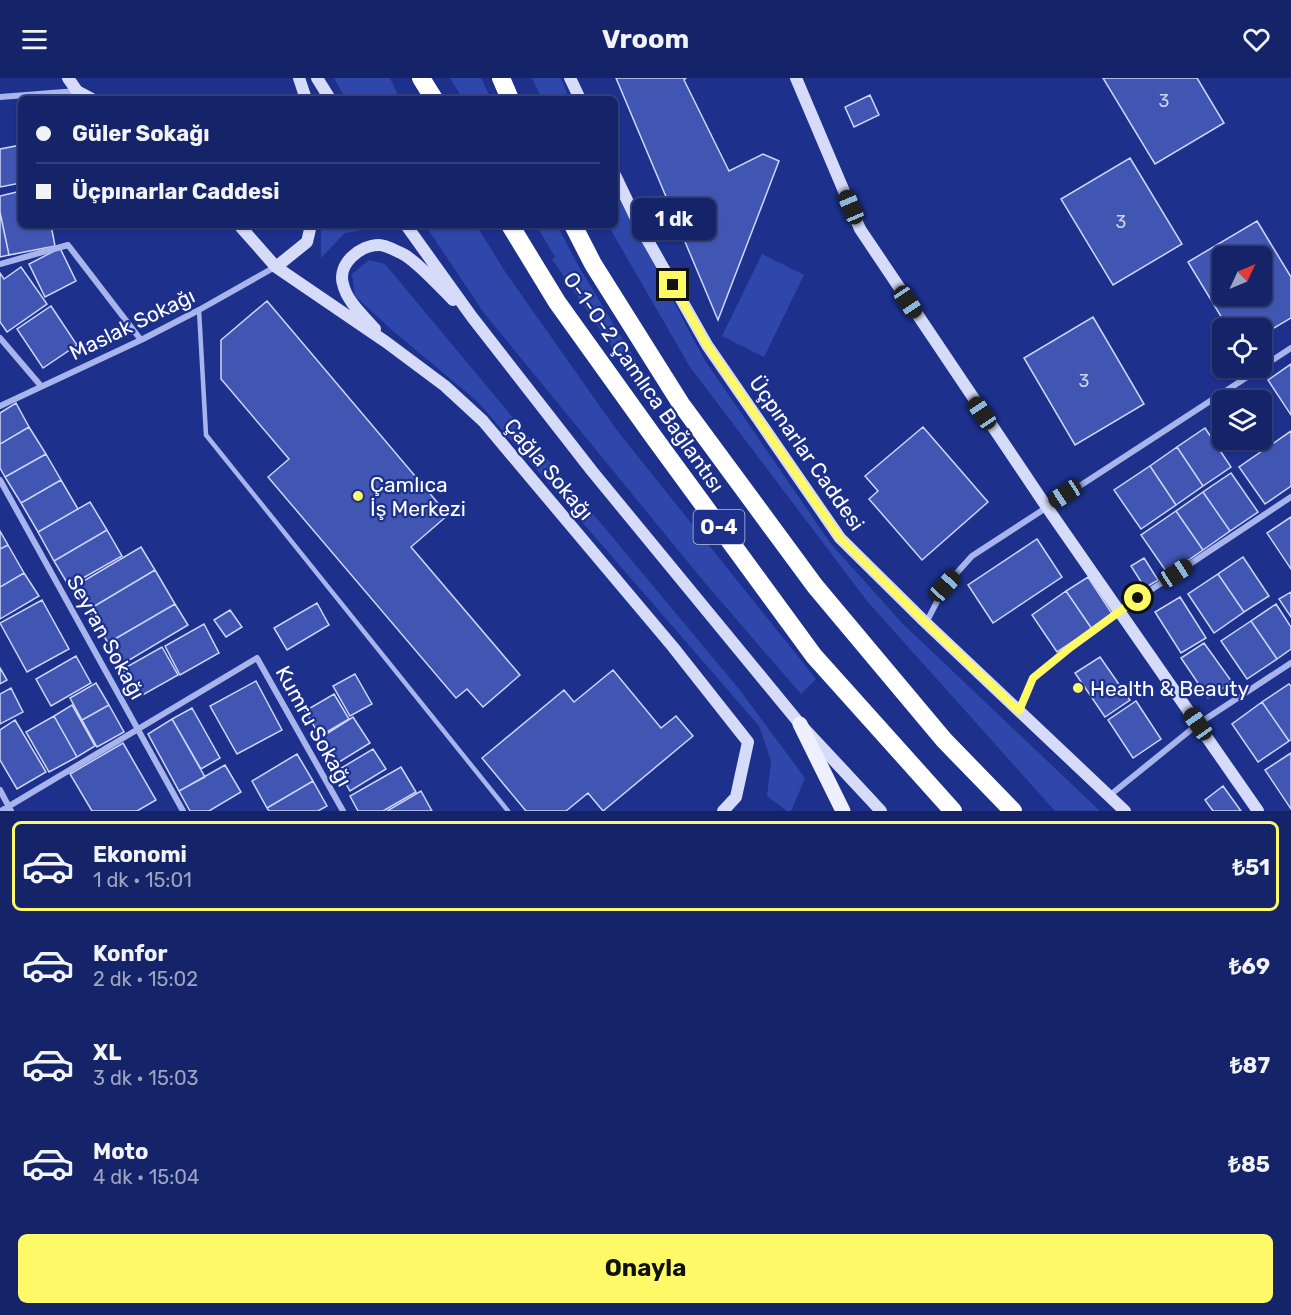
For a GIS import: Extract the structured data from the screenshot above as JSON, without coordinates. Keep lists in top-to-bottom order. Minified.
{"streets":{"highway":["O-1-O-2 Çamlıca Bağlantısı","O-4"],"main road":["Üçpınarlar Caddesi","Çağla Sokağı"],"street":["Maslak Sokağı","Seyran Sokağı","Kumru Sokağı"]},"crossings":[["Maslak Sokağı","Çağla Sokağı"],["Seyran Sokağı","Kumru Sokağı"]],"places":["Çamlıca İş Merkezi","Health & Beauty"],"house_numbers":["3","3","3"],"north":"top right","page":{"header":"Vroom","banner":["Güler Sokağı","Üçpınarlar Caddesi"],"bubble":"1 dk","list":[{"name":"Ekonomi","note":"1 dk · 15:01","value":"₺51"},{"name":"Konfor","note":"2 dk · 15:02","value":"₺69"},{"name":"XL","note":"3 dk · 15:03","value":"₺87"},{"name":"Moto","note":"4 dk · 15:04","value":"₺85"}],"buttons":"Onayla"}}
